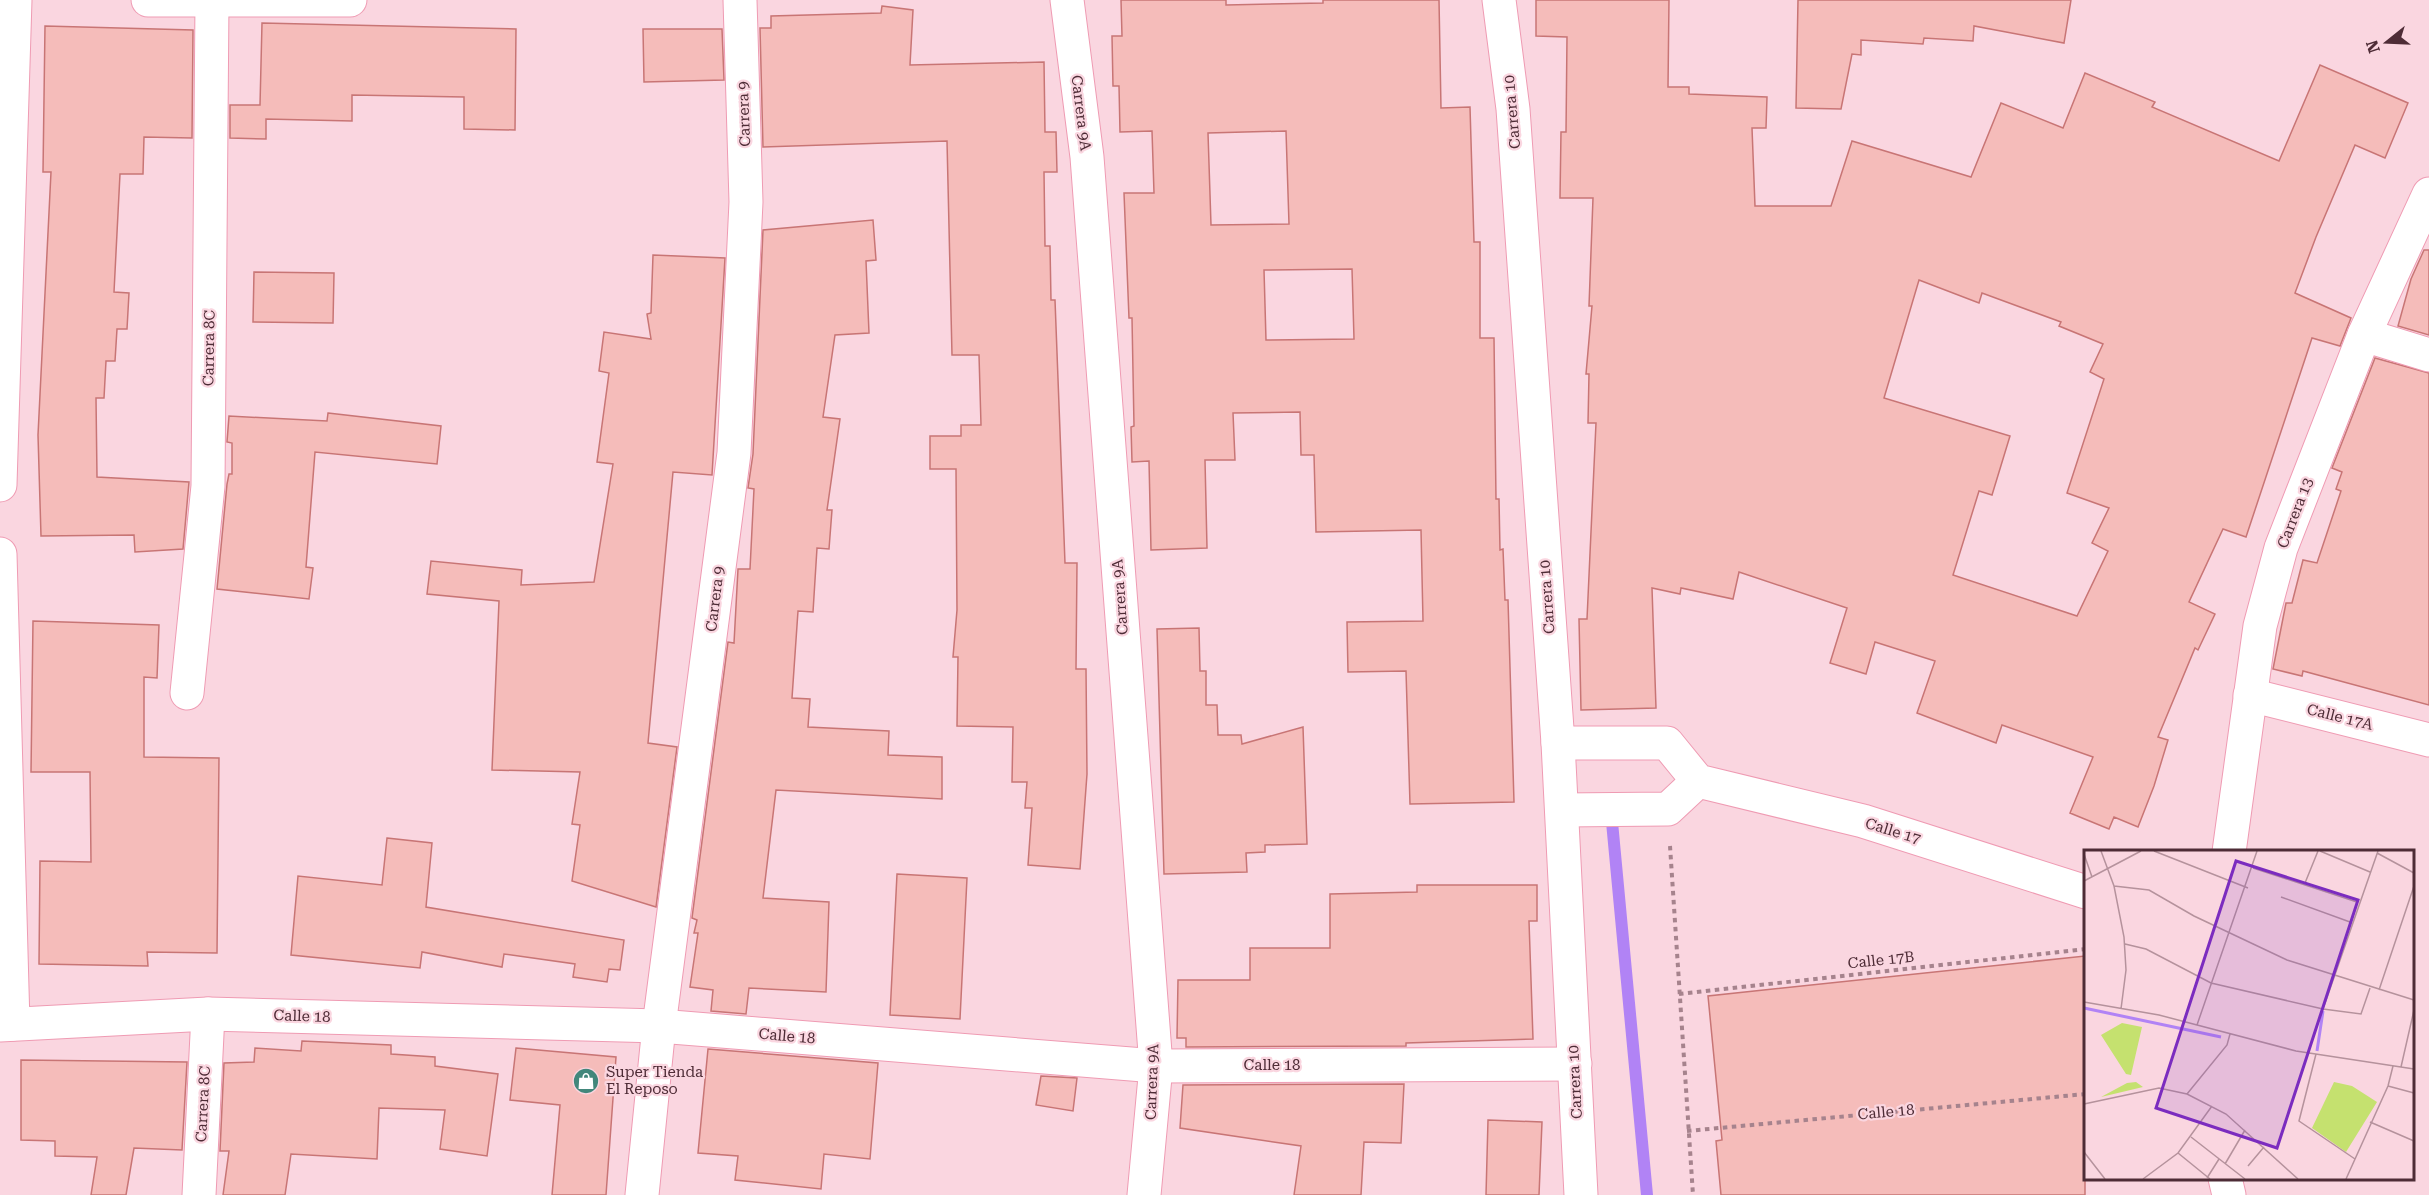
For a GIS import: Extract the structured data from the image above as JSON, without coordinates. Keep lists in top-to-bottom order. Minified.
{"streets":{"street":["Carrera 10","Carrera 9A","Carrera 9","Carrera 8C","Carrera 13","Calle 17A","Calle 17","Calle 18"],"path":["Calle 17B"]},"crossings":[["Carrera 10","Calle 18"],["Carrera 9A","Calle 18"],["Carrera 9","Calle 18"],["Carrera 8C","Calle 18"],["Carrera 13","Calle 17A"]],"places":{"shop":["Super Tienda El Reposo"]},"north":"left"}
